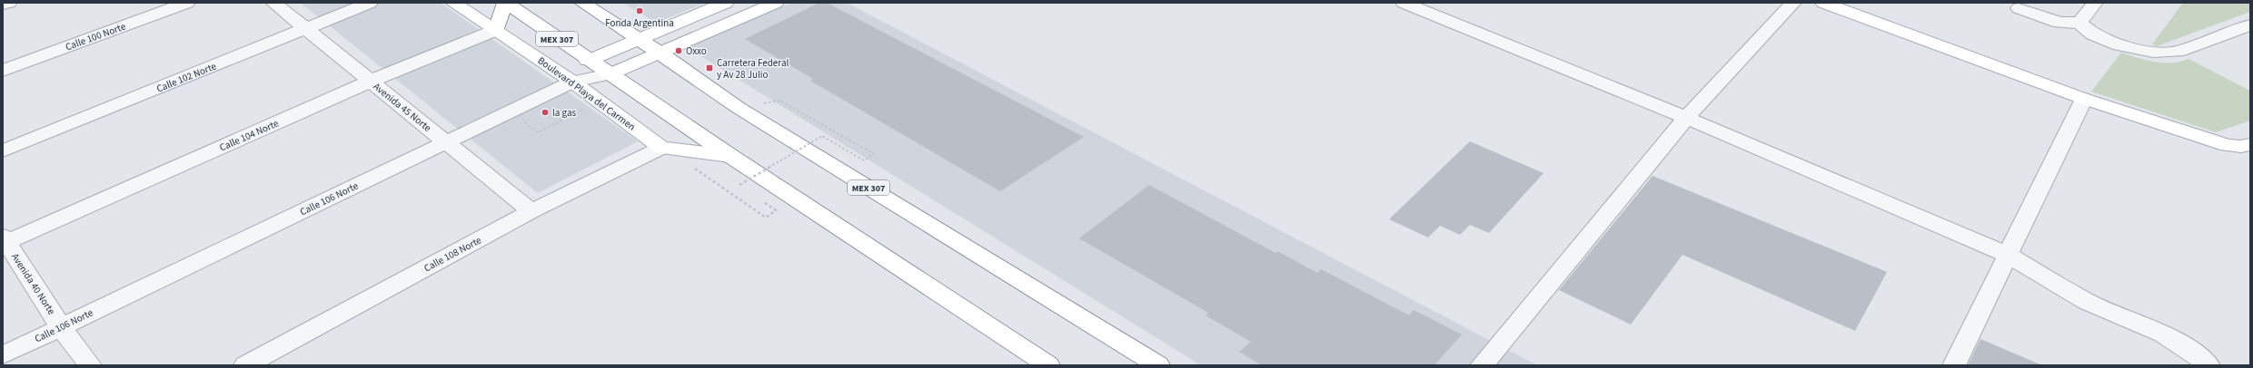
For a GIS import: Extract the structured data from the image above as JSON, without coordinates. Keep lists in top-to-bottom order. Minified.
{"streets":{"main road":["MEX 307","Boulevard Playa del Carmen","Calle 106 Norte"],"street":["Calle 100 Norte","Calle 102 Norte","Avenida 45 Norte","Calle 104 Norte","Calle 108 Norte","Avenida 40 Norte"]},"crossings":[["MEX 307","Boulevard Playa del Carmen"],["MEX 307","Calle 106 Norte"],["Calle 102 Norte","Avenida 45 Norte"],["Boulevard Playa del Carmen","Calle 104 Norte"],["Boulevard Playa del Carmen","Calle 106 Norte"],["Boulevard Playa del Carmen","Calle 108 Norte"],["Avenida 45 Norte","Calle 104 Norte"],["Avenida 45 Norte","Calle 106 Norte"],["Avenida 45 Norte","Calle 108 Norte"],["Calle 104 Norte","Avenida 40 Norte"],["Calle 106 Norte","Avenida 40 Norte"]],"places":{"other":["Fonda Argentina","Oxxo","la gas"],"transit":["Carretera Federal y Av 28 Julio"]}}
